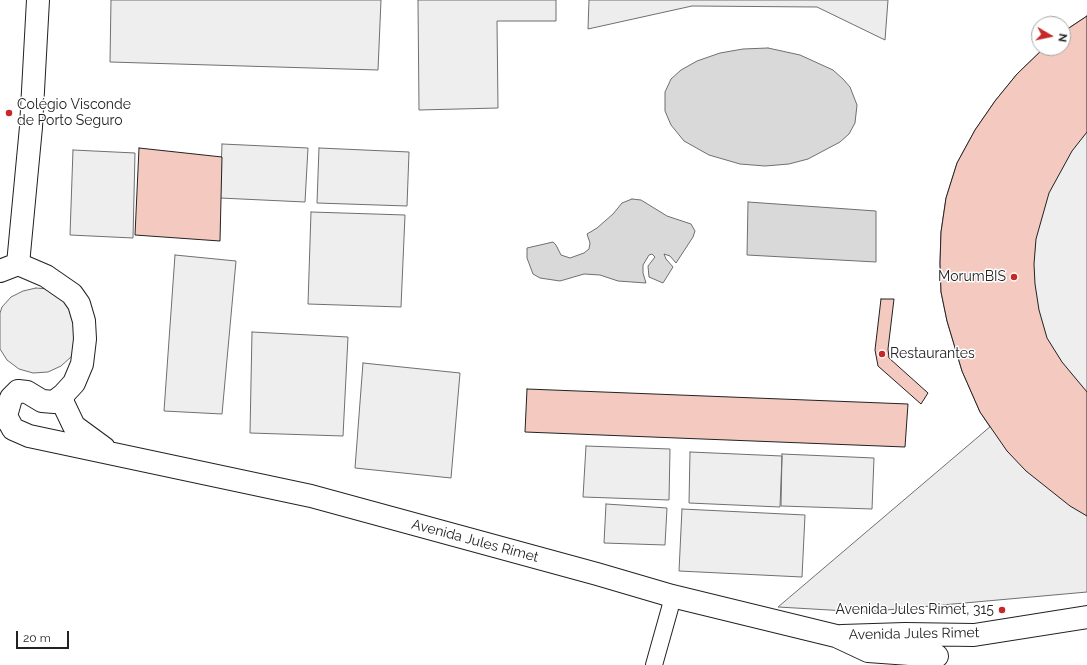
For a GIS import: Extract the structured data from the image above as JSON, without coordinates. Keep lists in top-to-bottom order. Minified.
{"streets":{"street":["Avenida Jules Rimet"]},"places":["Colégio Visconde de Porto Seguro","MorumBIS","Restaurantes","Avenida Jules Rimet, 315"],"scale_bar":"20 m","north":"right"}
